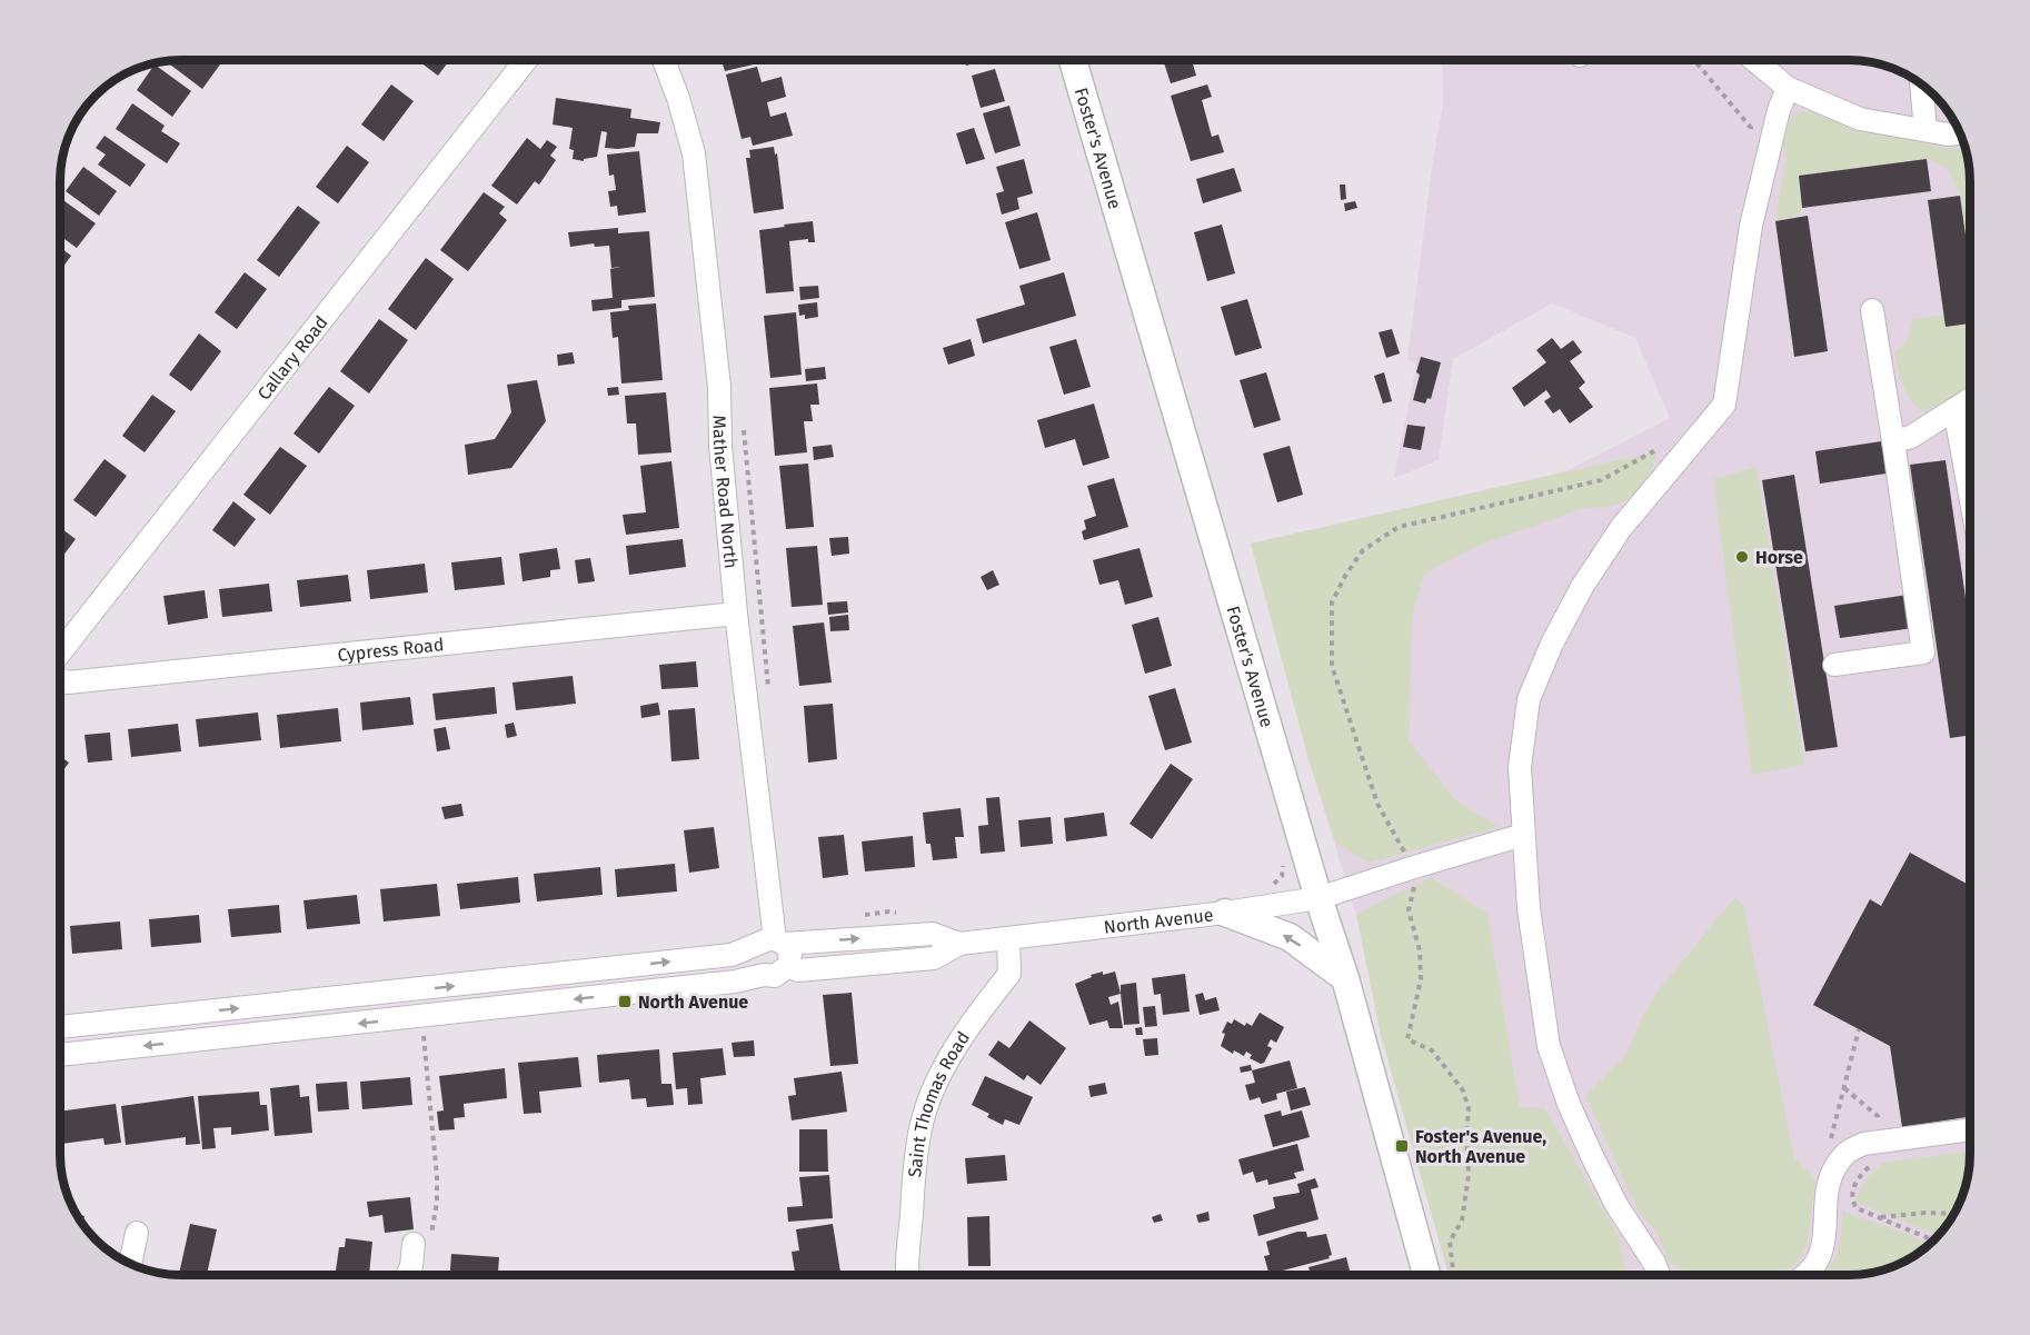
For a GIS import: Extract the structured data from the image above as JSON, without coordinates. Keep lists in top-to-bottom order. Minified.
{"streets":{"main road":["Foster's Avenue"],"street":["Callary Road","Mather Road North","Cypress Road","North Avenue","Saint Thomas Road"]},"crossings":[["Foster's Avenue","North Avenue"],["Mather Road North","Cypress Road"],["Mather Road North","North Avenue"],["North Avenue","Saint Thomas Road"]],"places":{"other":["Horse"],"transit":["North Avenue","Foster's Avenue, North Avenue"]}}
